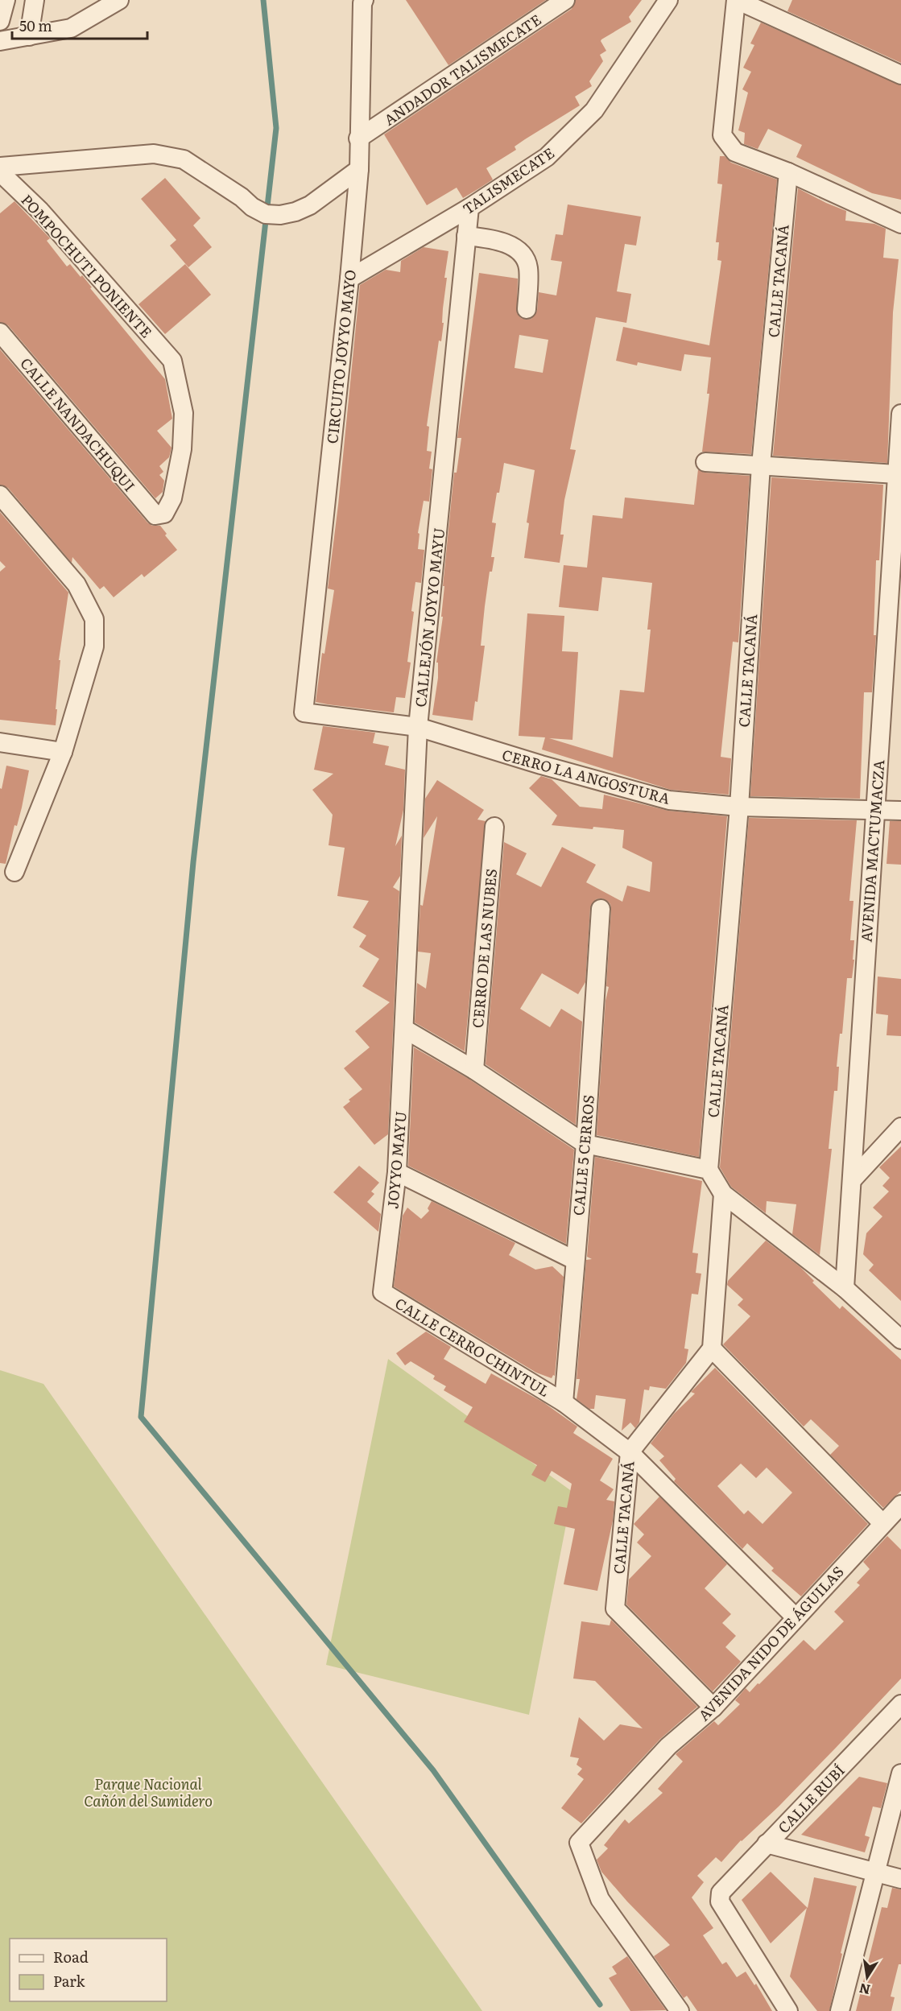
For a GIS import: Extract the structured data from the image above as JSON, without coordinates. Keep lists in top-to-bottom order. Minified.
{"streets":{"street":["ANDADOR TALISMECATE","TALISMECATE","POMPOCHUTI PONIENTE","CALLE TACANÁ","CIRCUITO JOYYO MAYO","CALLE NANDACHUQUI","CALLEJÓN JOYYO MAYU","CERRO LA ANGOSTURA","AVENIDA MACTUMACZA","CERRO DE LAS NUBES","CALLE 5 CERROS","JOYYO MAYU","CALLE CERRO CHINTUL","AVENIDA NIDO DE ÁGUILAS","CALLE RUBÍ"]},"crossings":[["ANDADOR TALISMECATE","CIRCUITO JOYYO MAYO"],["TALISMECATE","CIRCUITO JOYYO MAYO"],["TALISMECATE","CALLEJÓN JOYYO MAYU"],["POMPOCHUTI PONIENTE","CALLE NANDACHUQUI"],["CALLE TACANÁ","CERRO LA ANGOSTURA"],["CALLE TACANÁ","CALLE CERRO CHINTUL"],["CALLE TACANÁ","AVENIDA NIDO DE ÁGUILAS"],["CIRCUITO JOYYO MAYO","CERRO LA ANGOSTURA"],["CALLEJÓN JOYYO MAYU","CERRO LA ANGOSTURA"],["CALLEJÓN JOYYO MAYU","JOYYO MAYU"],["CERRO LA ANGOSTURA","AVENIDA MACTUMACZA"],["CALLE 5 CERROS","CALLE CERRO CHINTUL"],["JOYYO MAYU","CALLE CERRO CHINTUL"],["CALLE CERRO CHINTUL","AVENIDA NIDO DE ÁGUILAS"]],"parks":["Parque Nacional Cañón del Sumidero"],"legend":["Road","Park"],"scale_bar":"50 m","north":"bottom"}
